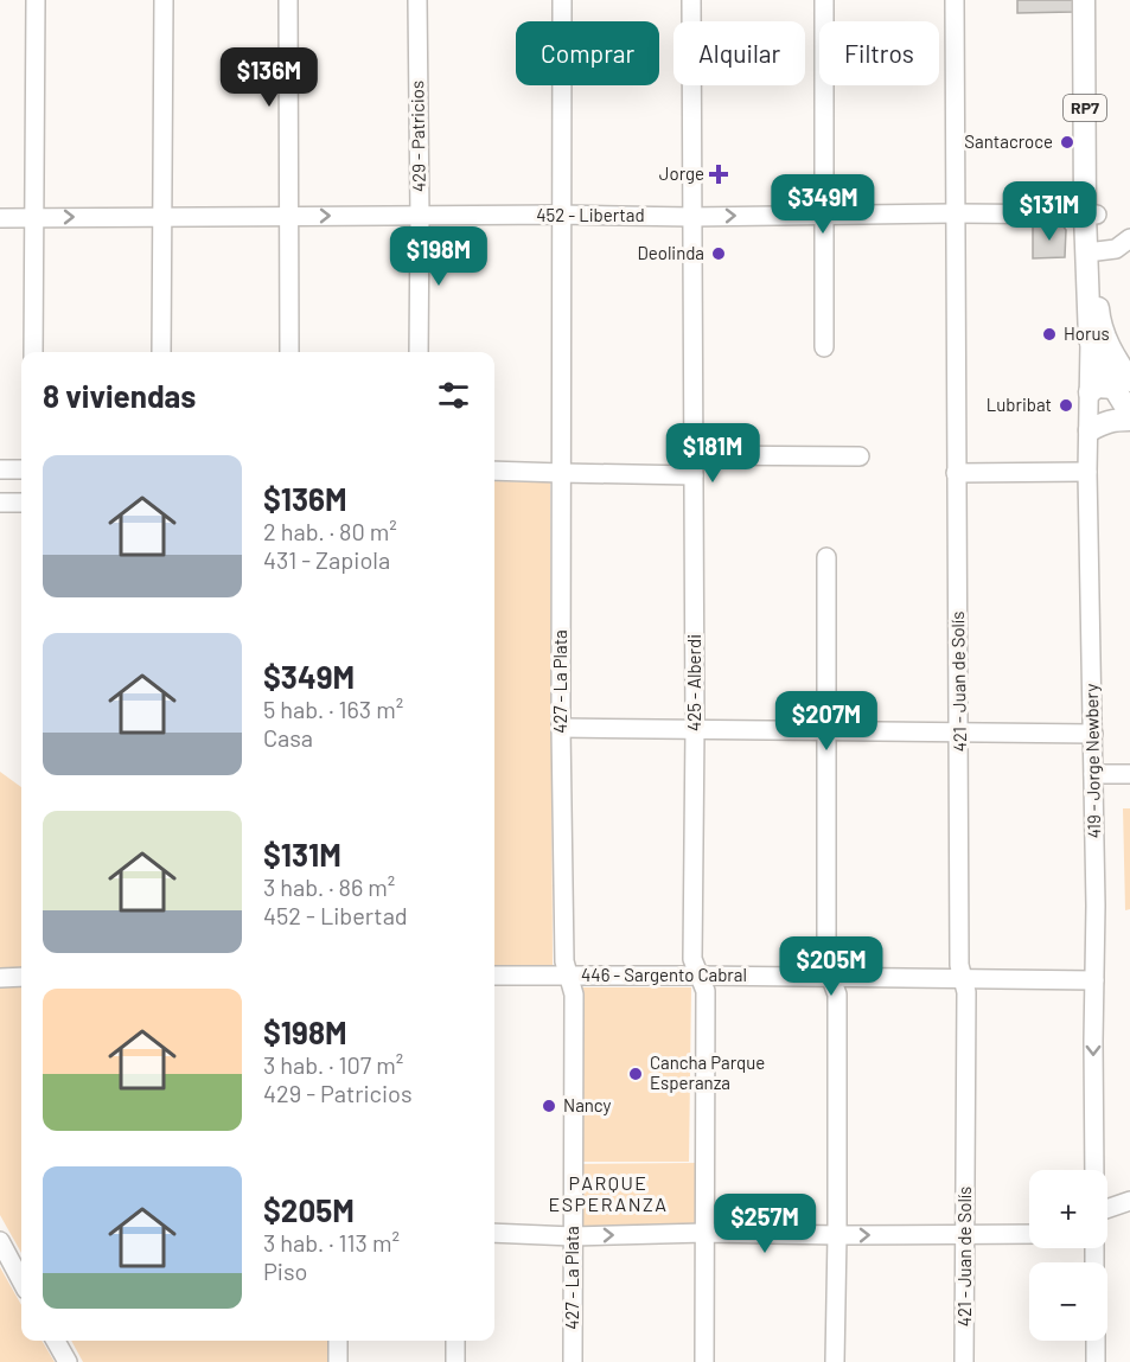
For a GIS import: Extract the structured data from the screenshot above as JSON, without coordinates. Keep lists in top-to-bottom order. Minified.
{"streets":{"main road":["RP7"],"street":["429 - Patricios","452 - Libertad","427 - La Plata","421 - Juan de Solís","425 - Alberdi","419 - Jorge Newbery","446 - Sargento Cabral"]},"crossings":[["RP7","452 - Libertad"],["RP7","419 - Jorge Newbery"],["429 - Patricios","452 - Libertad"],["452 - Libertad","427 - La Plata"],["452 - Libertad","421 - Juan de Solís"],["452 - Libertad","425 - Alberdi"],["427 - La Plata","446 - Sargento Cabral"],["421 - Juan de Solís","446 - Sargento Cabral"],["425 - Alberdi","446 - Sargento Cabral"],["419 - Jorge Newbery","446 - Sargento Cabral"]],"one_way":["452 - Libertad"],"districts":["PARQUE ESPERANZA"],"places":{"other":["Santacroce","Deolinda","Horus","Lubribat","Cancha Parque Esperanza","Nancy"],"health":["Jorge"]},"page":{"chip":["Comprar","Alquilar","Filtros"],"price":["$136M","$349M","$131M","$198M","$181M","$207M","$205M","$257M"],"heading":"8 viviendas","list":[{"name":"$136M","note":"2 hab. · 80 m² · 431 - Zapiola"},{"name":"$349M","note":"5 hab. · 163 m² · Casa"},{"name":"$131M","note":"3 hab. · 86 m² · 452 - Libertad"},{"name":"$198M","note":"3 hab. · 107 m² · 429 - Patricios"},{"name":"$205M","note":"3 hab. · 113 m² · Piso"}],"map_buttons":["+","−"]}}
